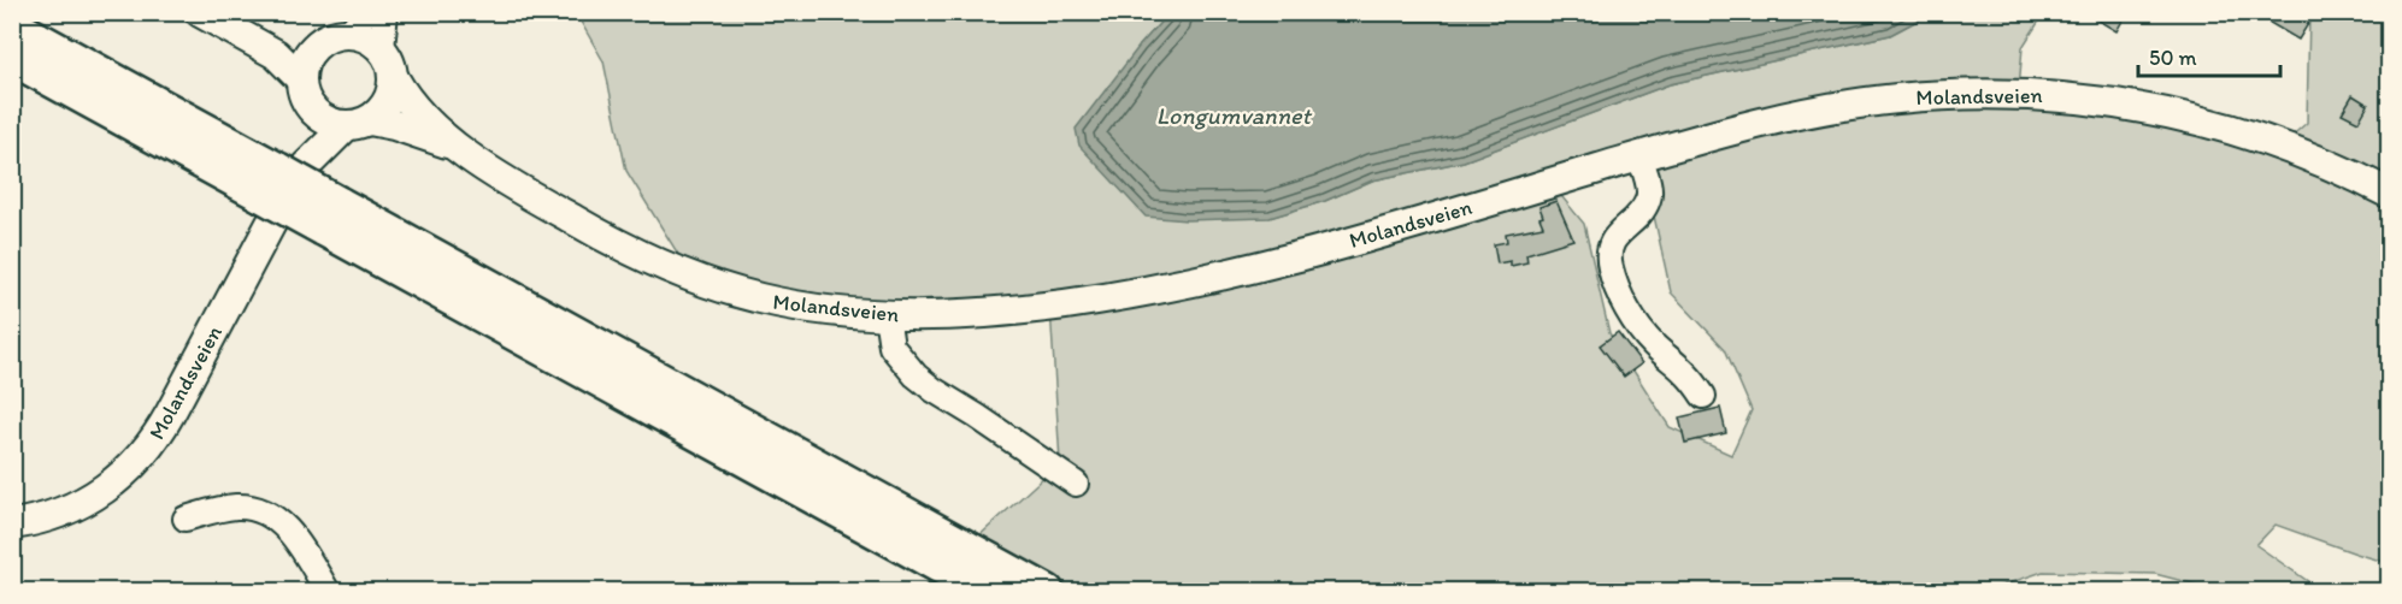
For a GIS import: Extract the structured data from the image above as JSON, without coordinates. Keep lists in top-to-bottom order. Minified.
{"streets":{"main road":["Molandsveien"]},"water":["Longumvannet"],"scale_bar":"50 m"}
